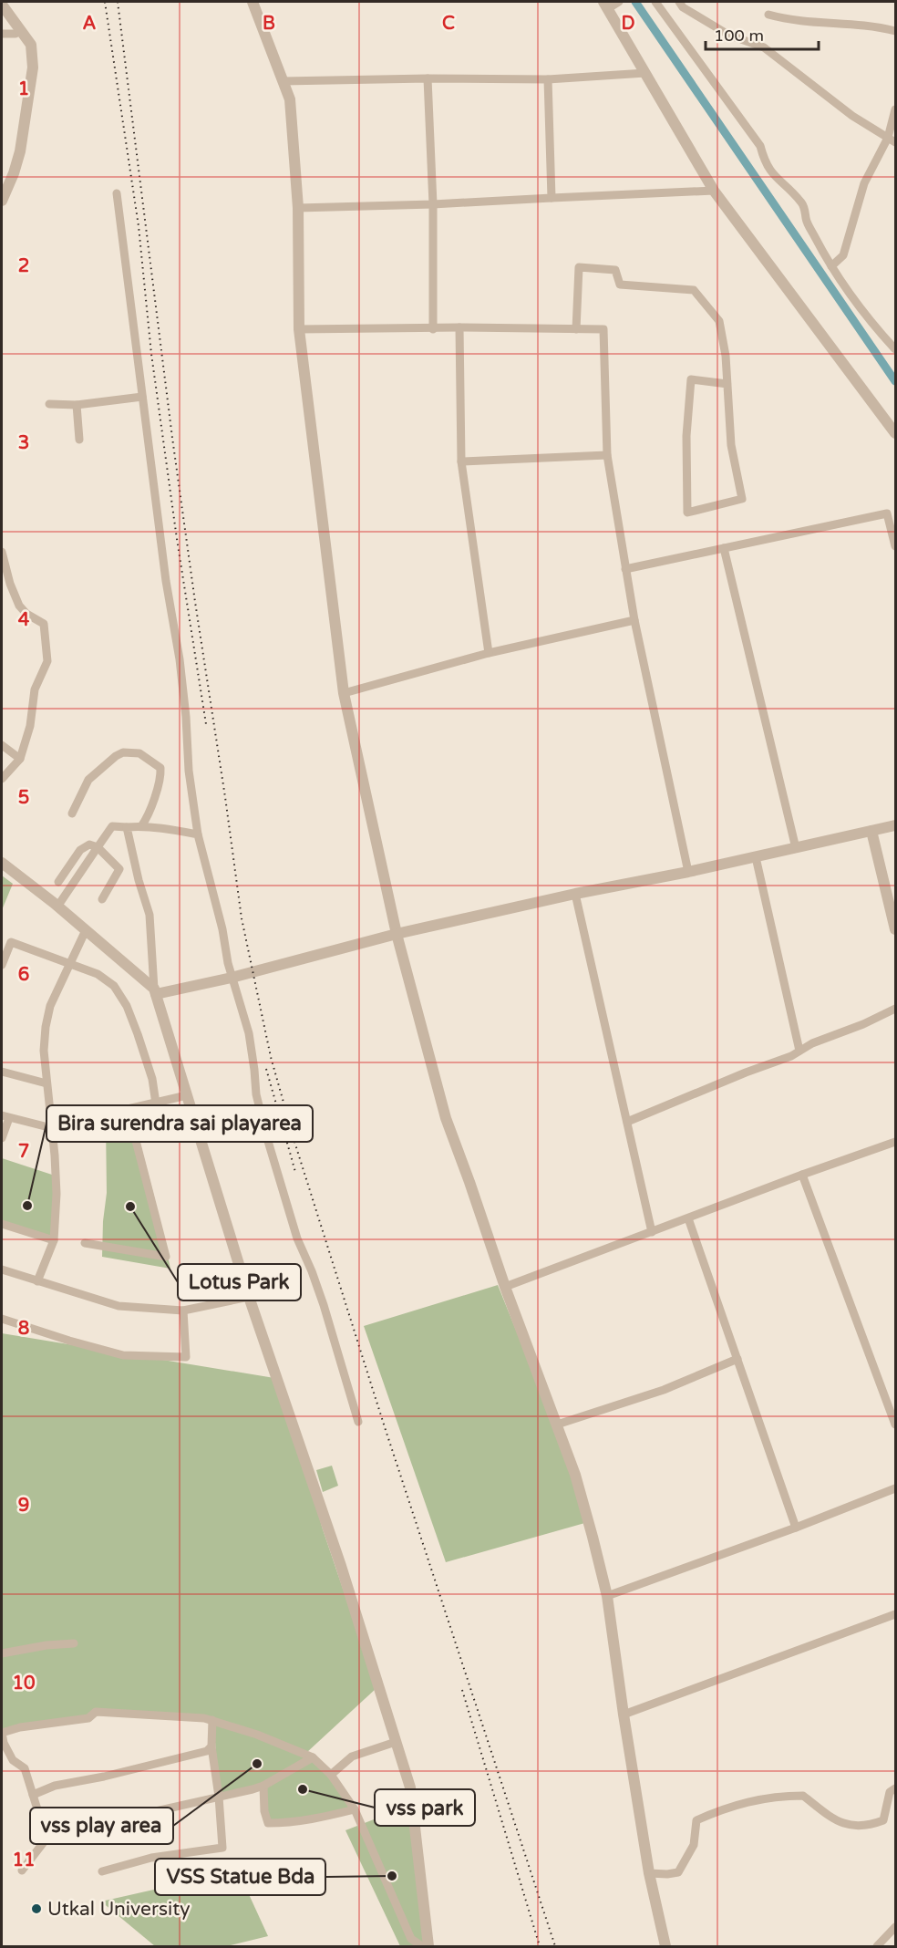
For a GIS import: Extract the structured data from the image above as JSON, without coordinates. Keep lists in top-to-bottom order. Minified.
{"places":["Bira surendra sai playarea","Lotus Park","vss play area","vss park","VSS Statue Bda","Utkal University"],"scale_bar":"100 m","grid":{"columns":["A","B","C","D"],"rows":["1","2","3","4","5","6","7","8","9","10","11"]}}
